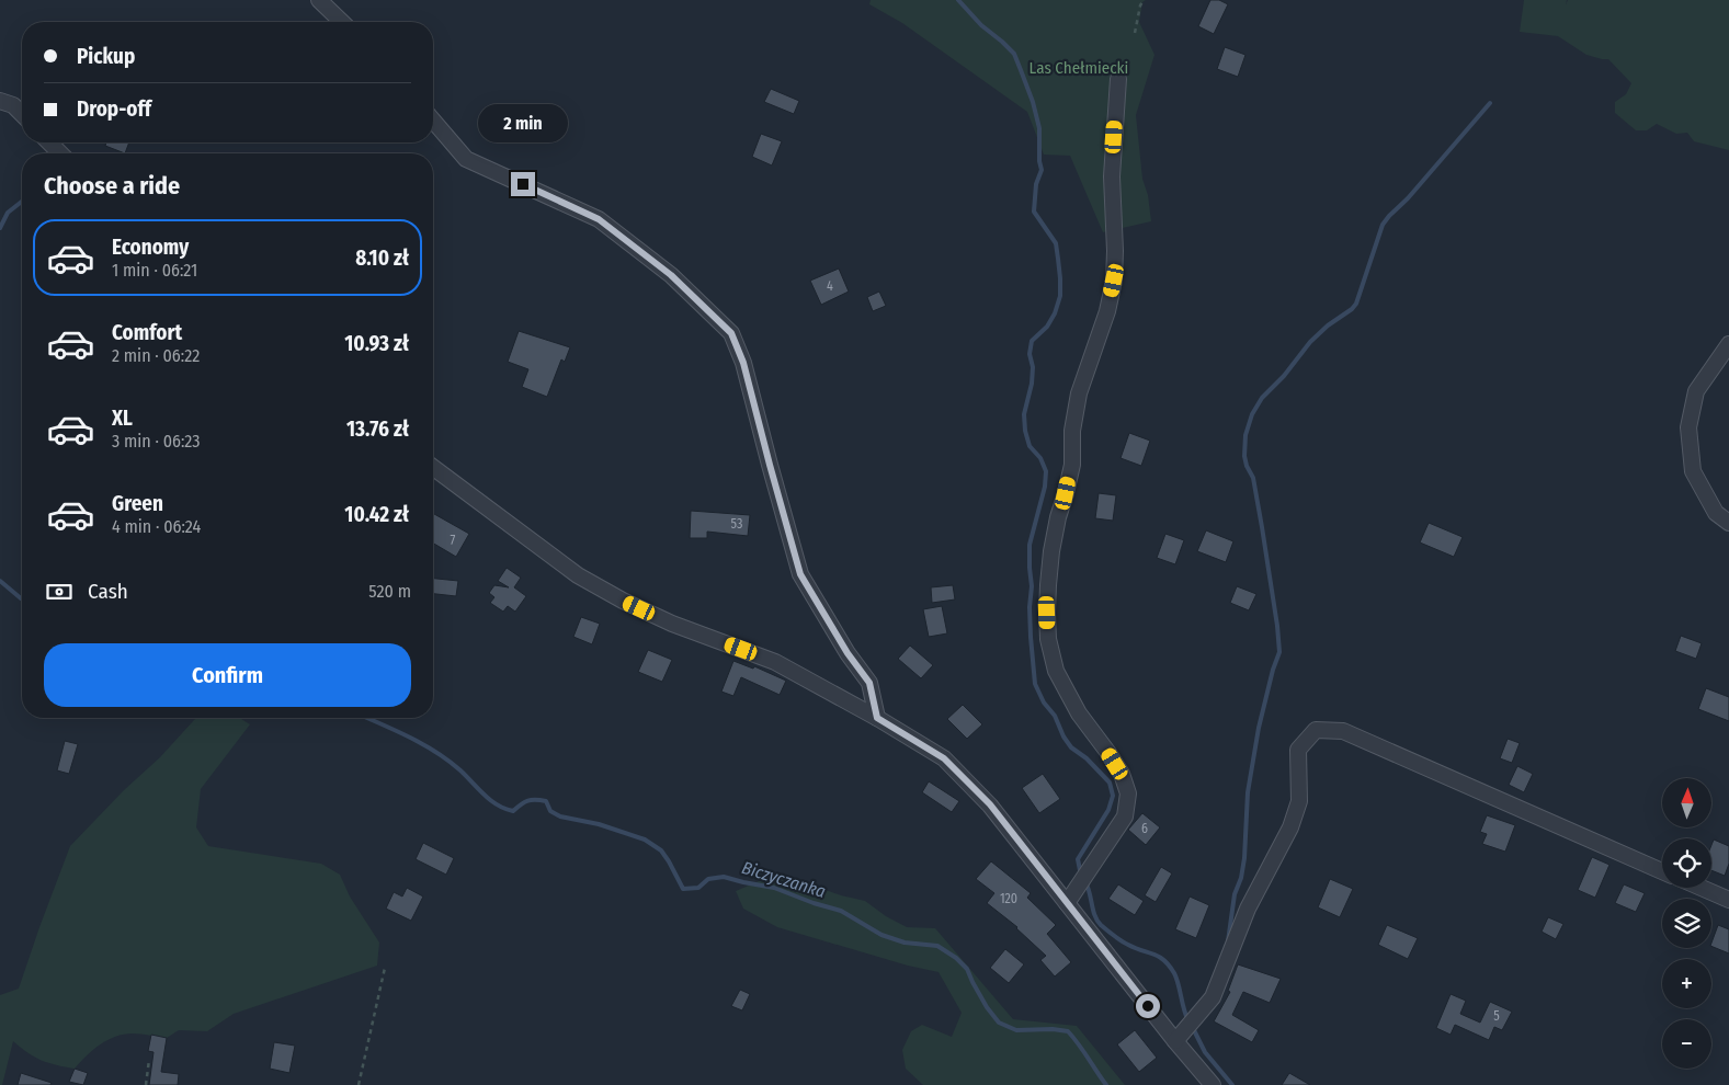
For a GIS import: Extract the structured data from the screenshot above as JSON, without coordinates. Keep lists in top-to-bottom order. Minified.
{"water":["Biczyczanka"],"parks":["Las Chełmiecki"],"house_numbers":["4","53","7","6","120","5"],"north":"top","page":{"banner":["Pickup","Drop-off"],"bubble":"2 min","heading":"Choose a ride","list":[{"name":"Economy","note":"1 min · 06:21","value":"8.10 zł"},{"name":"Comfort","note":"2 min · 06:22","value":"10.93 zł"},{"name":"XL","note":"3 min · 06:23","value":"13.76 zł"},{"name":"Green","note":"4 min · 06:24","value":"10.42 zł"}],"pay":["Cash","520 m"],"buttons":"Confirm","map_buttons":["+","−"]}}
